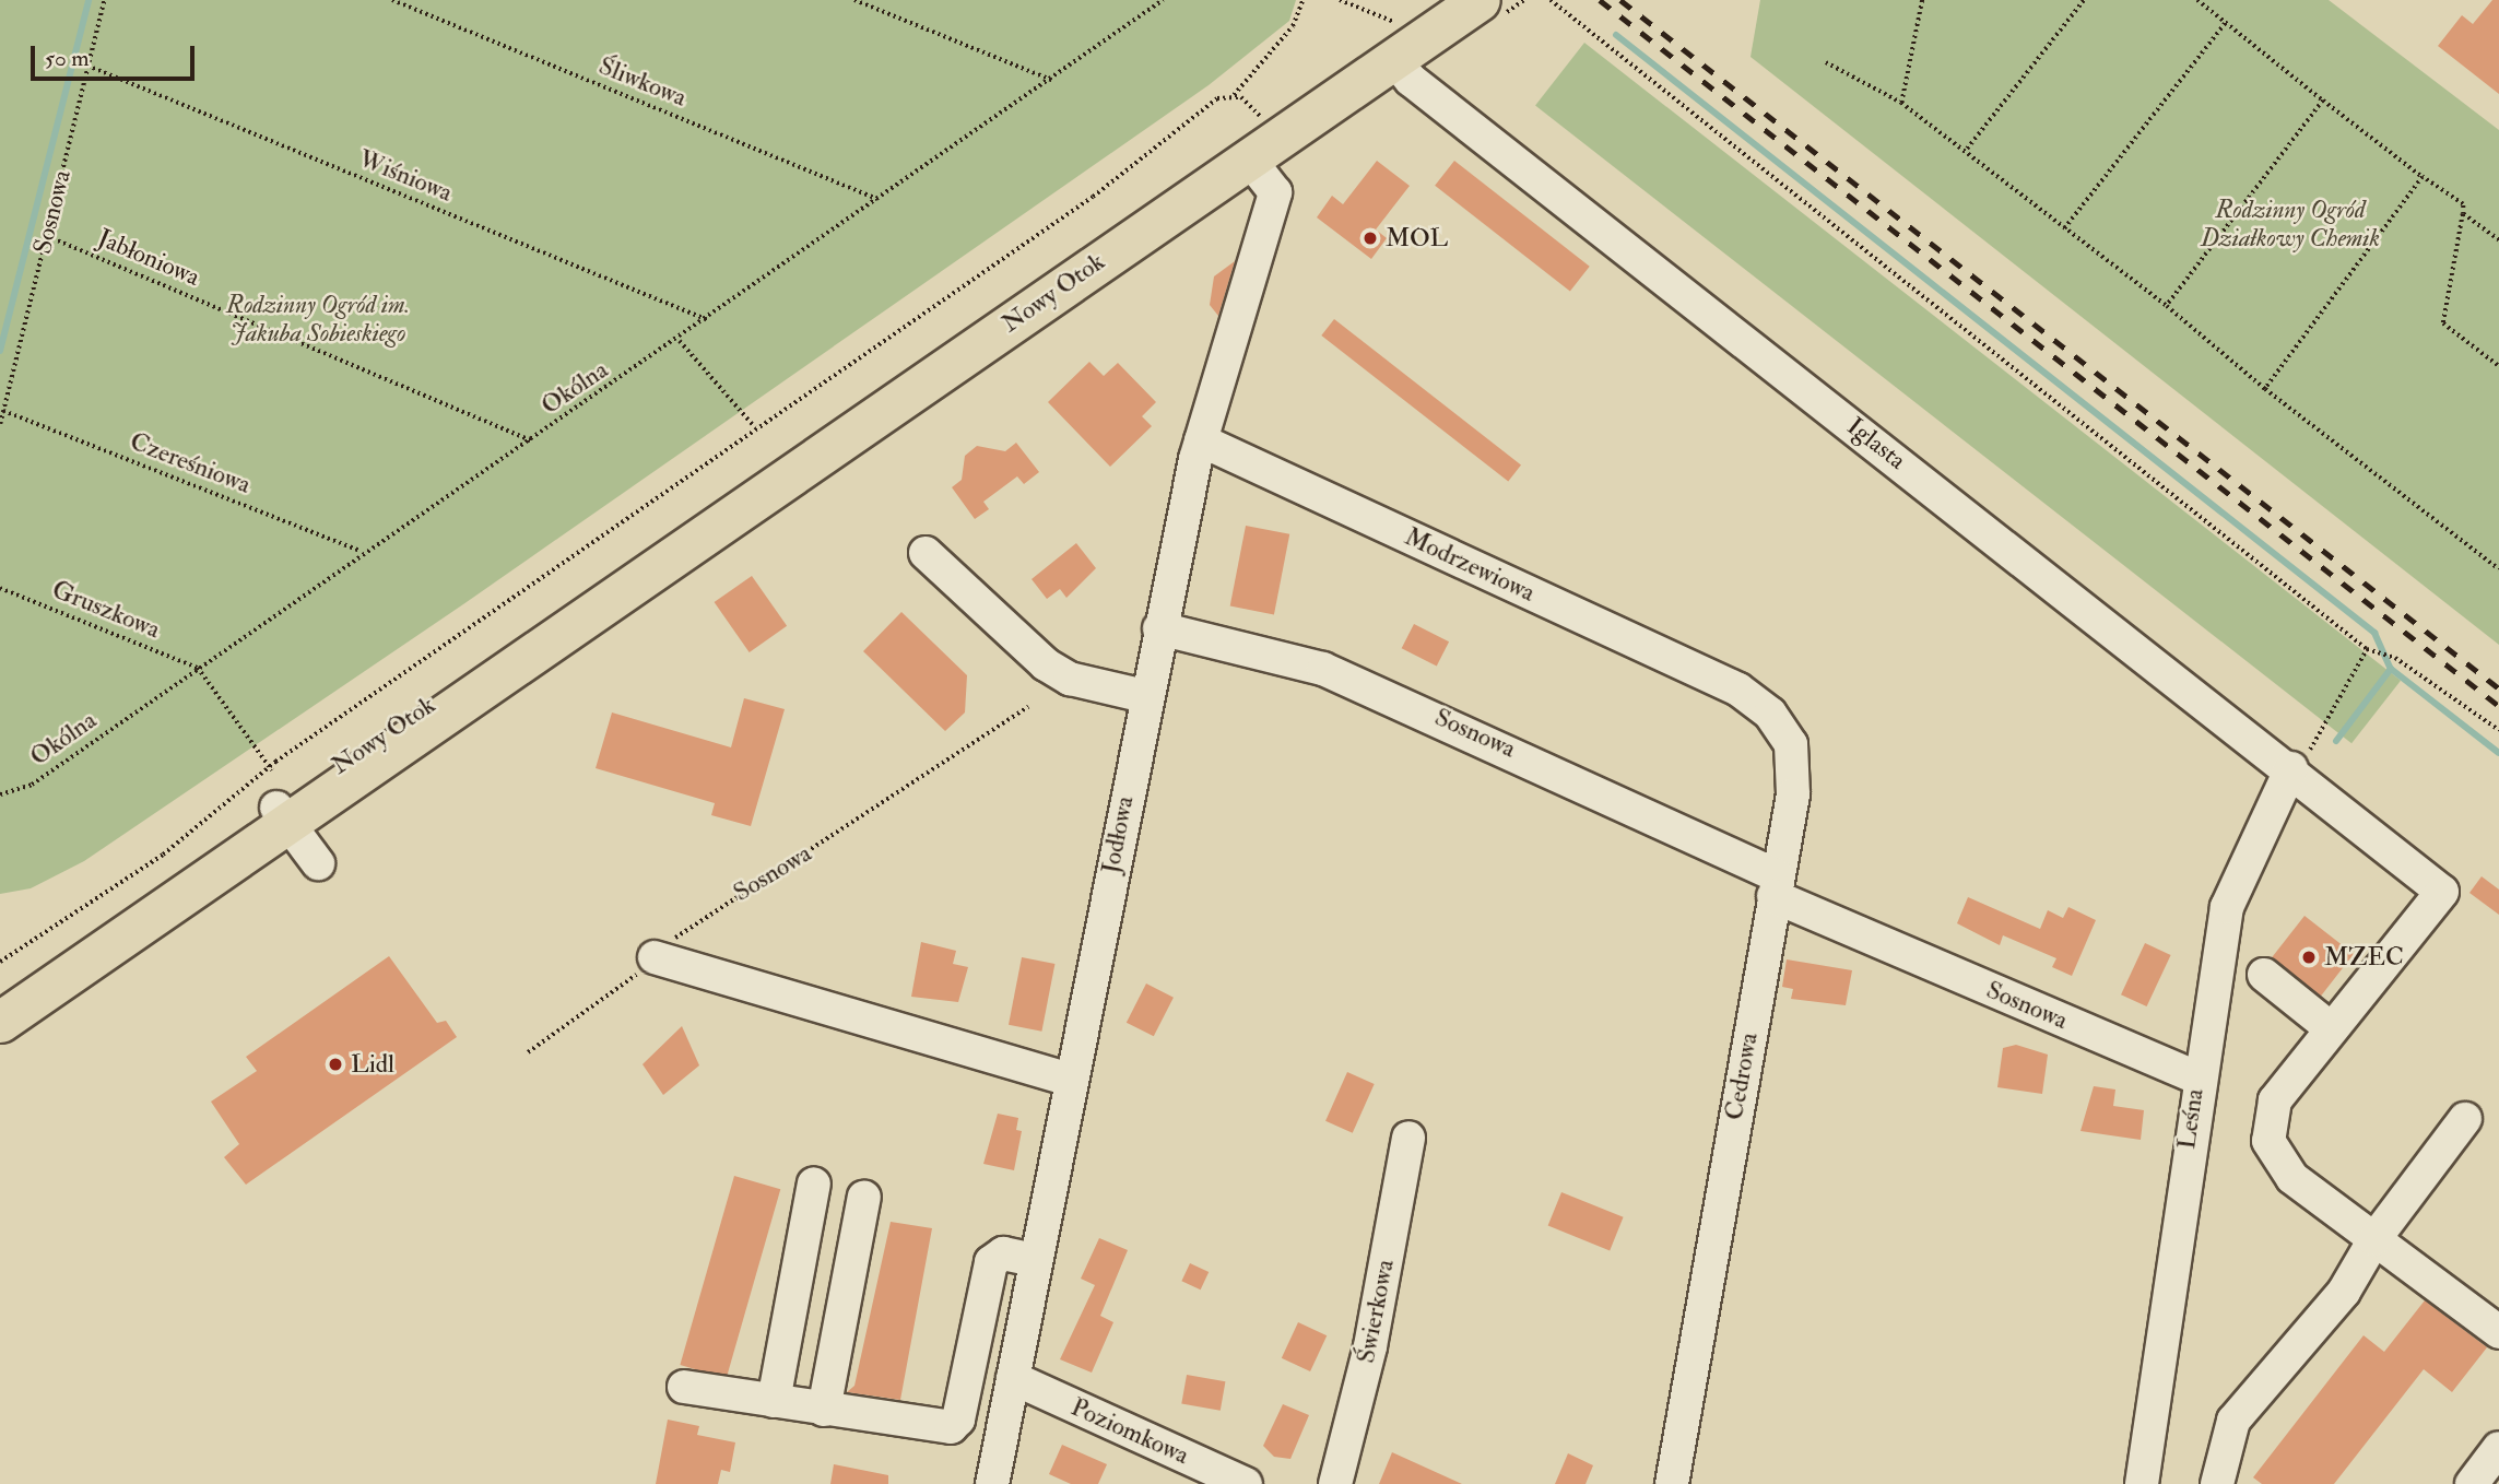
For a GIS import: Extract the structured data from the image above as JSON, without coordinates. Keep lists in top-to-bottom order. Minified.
{"streets":{"main road":["Nowy Otok"],"street":["Sosnowa","Iglasta","Modrzewiowa","Jodłowa","Cedrowa","Leśna","Świerkowa","Poziomkowa"],"path":["Śliwkowa","Wiśniowa","Jabłoniowa","Okólna","Czereśniowa","Gruszkowa"]},"crossings":[["Śliwkowa","Okólna"],["Wiśniowa","Sosnowa"],["Wiśniowa","Okólna"],["Sosnowa","Jabłoniowa"],["Sosnowa","Czereśniowa"],["Sosnowa","Jodłowa"],["Sosnowa","Cedrowa"],["Sosnowa","Leśna"],["Jabłoniowa","Okólna"],["Nowy Otok","Iglasta"],["Nowy Otok","Jodłowa"],["Okólna","Czereśniowa"],["Okólna","Gruszkowa"],["Iglasta","Leśna"],["Modrzewiowa","Jodłowa"],["Modrzewiowa","Cedrowa"],["Jodłowa","Poziomkowa"]],"parks":["Rodzinny Ogród Działkowy Chemik","Rodzinny Ogród im. Jakuba Sobieskiego"],"places":["MOL","MZEC","Lidl"],"scale_bar":"50 m"}
